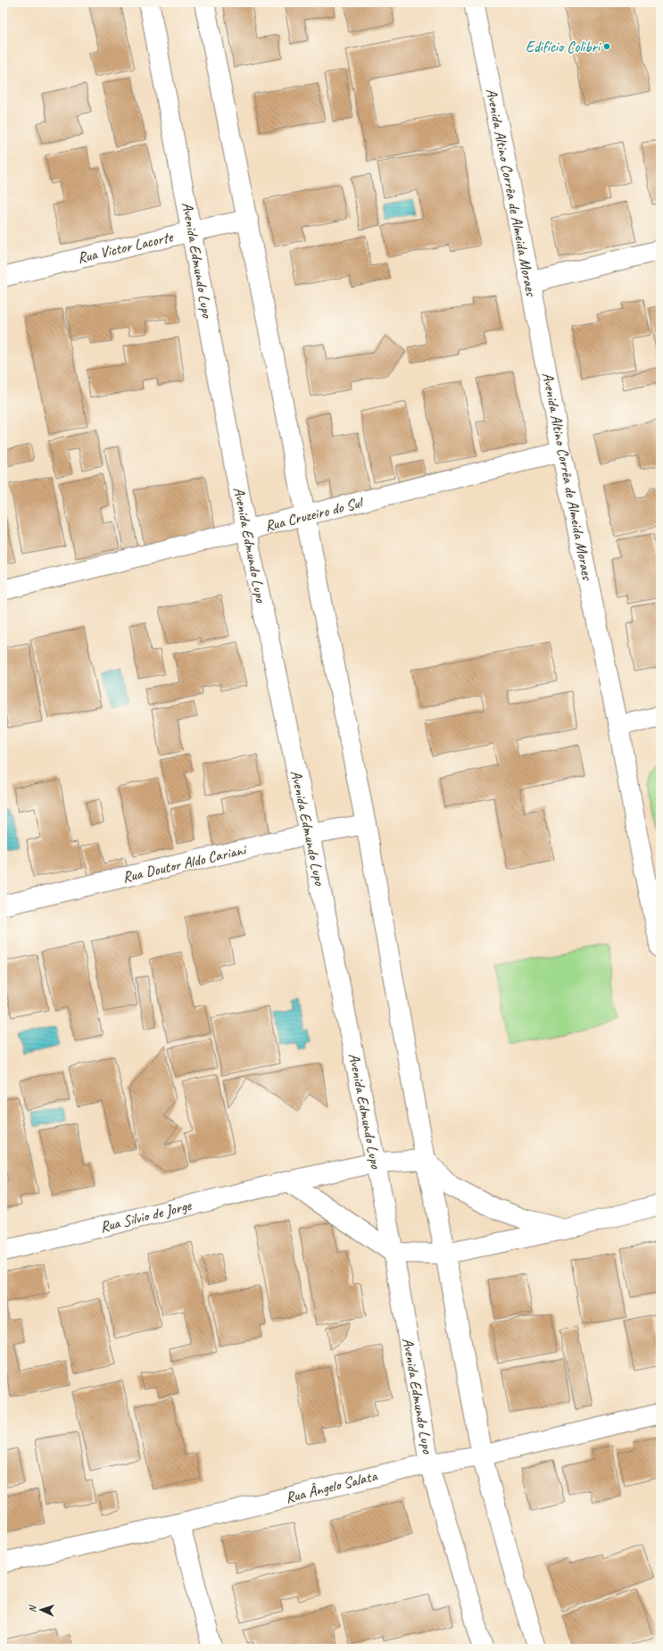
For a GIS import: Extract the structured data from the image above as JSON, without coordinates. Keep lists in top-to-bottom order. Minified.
{"streets":{"street":["Avenida Altino Corrêa de Almeida Moraes","Rua Victor Lacorte","Avenida Edmundo Lupo","Rua Cruzeiro do Sul","Rua Doutor Aldo Cariani","Rua Silvio de Jorge","Rua Ângelo Salata"]},"crossings":[["Avenida Altino Corrêa de Almeida Moraes","Rua Cruzeiro do Sul"],["Rua Victor Lacorte","Avenida Edmundo Lupo"],["Avenida Edmundo Lupo","Rua Cruzeiro do Sul"],["Avenida Edmundo Lupo","Rua Doutor Aldo Cariani"],["Avenida Edmundo Lupo","Rua Silvio de Jorge"],["Avenida Edmundo Lupo","Rua Ângelo Salata"]],"places":["Edifício Colibri"],"north":"left"}
